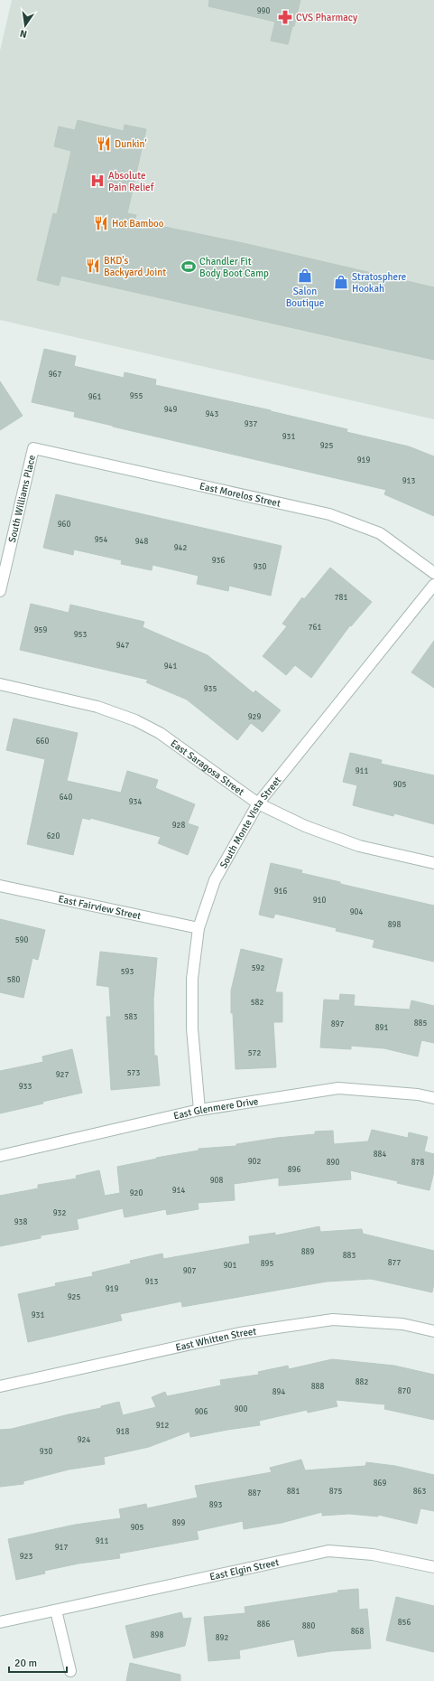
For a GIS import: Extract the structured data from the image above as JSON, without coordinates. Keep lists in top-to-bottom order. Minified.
{"streets":{"street":["East Morelos Street","South Williams Place","East Saragosa Street","South Monte Vista Street","East Fairview Street","East Glenmere Drive","East Whitten Street","East Elgin Street"]},"crossings":[["East Morelos Street","South Williams Place"],["East Saragosa Street","South Monte Vista Street"],["South Monte Vista Street","East Fairview Street"],["South Monte Vista Street","East Glenmere Drive"]],"places":{"pharmacy":["CVS Pharmacy"],"restaurant":["Dunkin'","Hot Bamboo","BKD's Backyard Joint"],"hospital":["Absolute Pain Relief"],"sports":["Chandler Fit Body Boot Camp"],"shop":["Salon Boutique","Stratosphere Hookah"]},"house_numbers":["990","967","955","961","949","943","937","931","925","919","913","960","954","948","942","936","930","781","761","959","953","947","941","935","929","660","911","905","640","934","928","620","916","910","904","898","590","592","593","580","582","583","885","897","891","572","573","927","933","884","902","890","878","896","908","914","920","932","938","889","883","877","895","901","907","913","919","925","931","882","888","870","894","900","906","912","918","924","930","869","881","875","863","887","893","899","905","911","917","923","856","886","880","868","898","892"],"scale_bar":"20 m","north":"bottom"}
